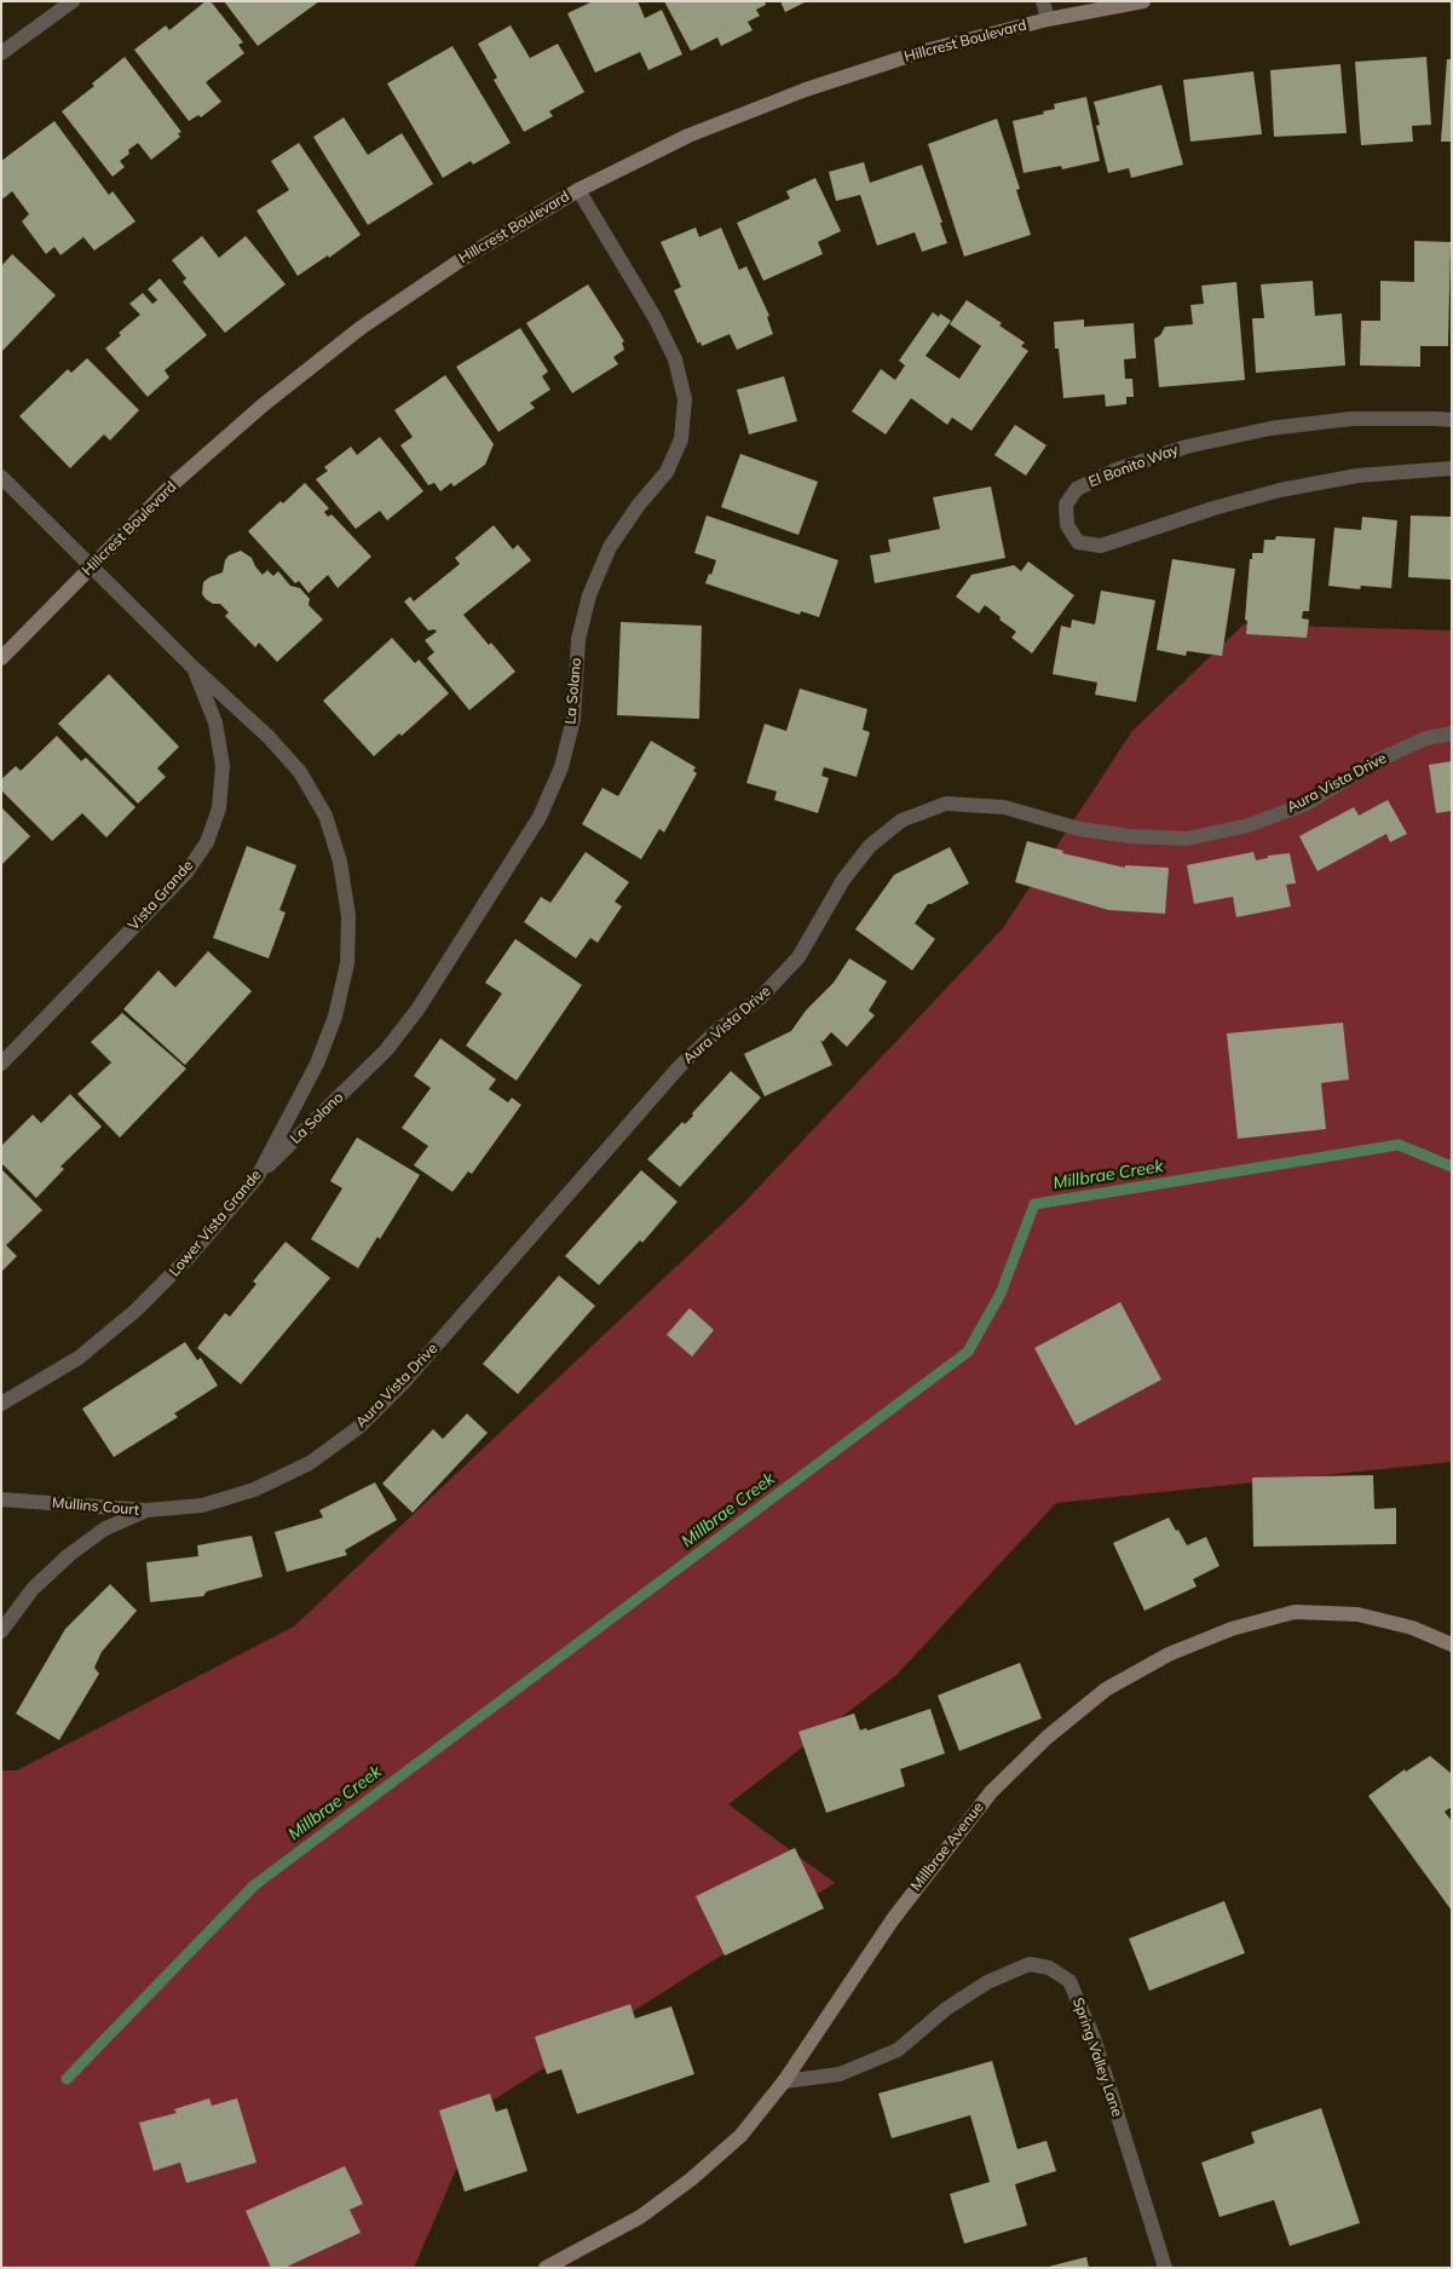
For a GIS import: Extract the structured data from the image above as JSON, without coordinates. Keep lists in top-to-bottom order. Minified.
{"streets":{"street":["Hillcrest Boulevard","El Bonito Way","La Solano","Aura Vista Drive","Vista Grande","Lower Vista Grande","Mullins Court","Millbrae Avenue","Spring Valley Lane"]},"crossings":[["Hillcrest Boulevard","La Solano"],["Hillcrest Boulevard","Vista Grande"],["La Solano","Lower Vista Grande"],["Aura Vista Drive","Mullins Court"],["Vista Grande","Lower Vista Grande"],["Millbrae Avenue","Spring Valley Lane"]],"water":["Millbrae Creek"]}
